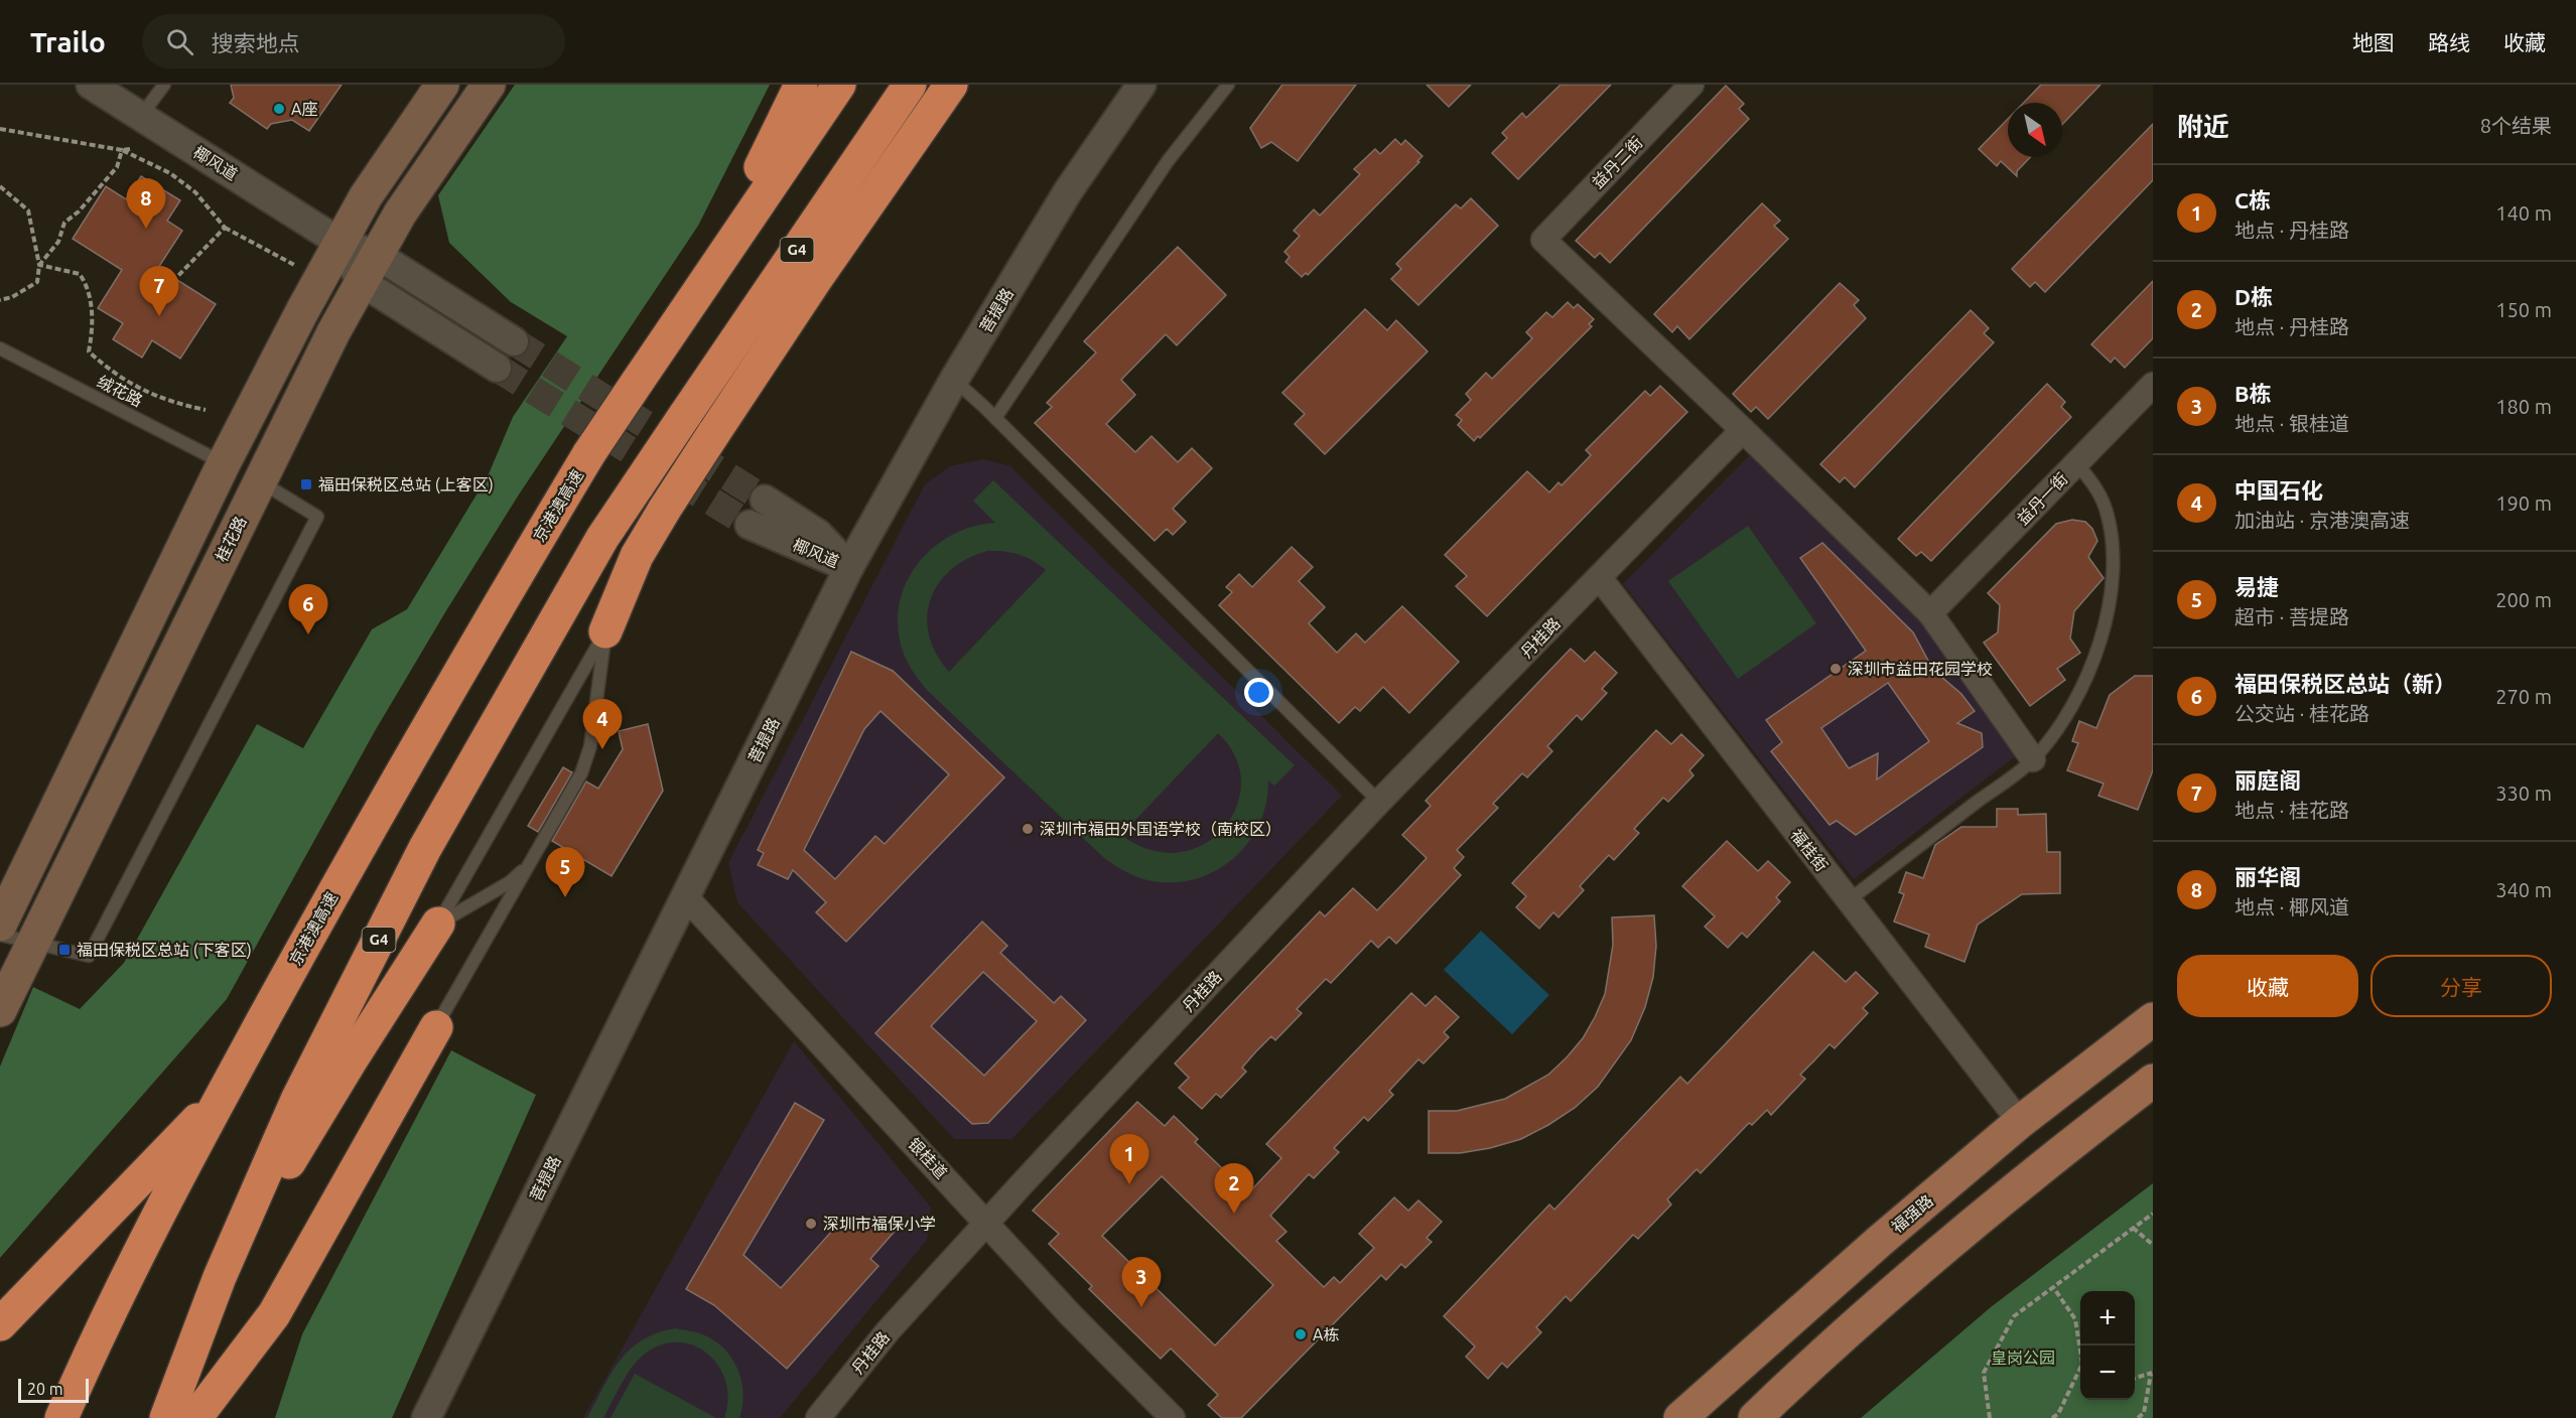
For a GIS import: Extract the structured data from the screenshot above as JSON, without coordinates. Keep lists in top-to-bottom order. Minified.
{"streets":{"highway":["G4","京港澳高速"],"main road":["桂花路","福强路"],"street":["益丹二街","椰风道","菩提路","益丹一街","丹桂路","福桂街","银桂道"],"lane":["绒花路"]},"crossings":[["益丹二街","丹桂路"],["椰风道","菩提路"],["椰风道","桂花路"],["菩提路","银桂道"],["丹桂路","福桂街"],["丹桂路","银桂道"],["福桂街","福强路"]],"parks":["皇岗公园"],"places":{"other":["A座","深圳市益田花园学校","深圳市福田外国语学校（南校区）","深圳市福保小学","A栋"],"transit":["福田保税区总站 (上客区)","福田保税区总站 (下客区)"]},"scale_bar":"20 m","north":"bottom right","page":{"header":"Trailo","search":"搜索地点","nav":["地图","路线","收藏"],"heading":["附近","8个结果"],"list":[{"mark":"1","name":"C栋","note":"地点 · 丹桂路","value":"140 m"},{"mark":"2","name":"D栋","note":"地点 · 丹桂路","value":"150 m"},{"mark":"3","name":"B栋","note":"地点 · 银桂道","value":"180 m"},{"mark":"4","name":"中国石化","note":"加油站 · 京港澳高速","value":"190 m"},{"mark":"5","name":"易捷","note":"超市 · 菩提路","value":"200 m"},{"mark":"6","name":"福田保税区总站（新）","note":"公交站 · 桂花路","value":"270 m"},{"mark":"7","name":"丽庭阁","note":"地点 · 桂花路","value":"330 m"},{"mark":"8","name":"丽华阁","note":"地点 · 椰风道","value":"340 m"}],"pins":["8","7","6","4","5","1","2","3"],"buttons":["收藏","分享"],"map_buttons":["+","−"],"scale":"20 m"}}
